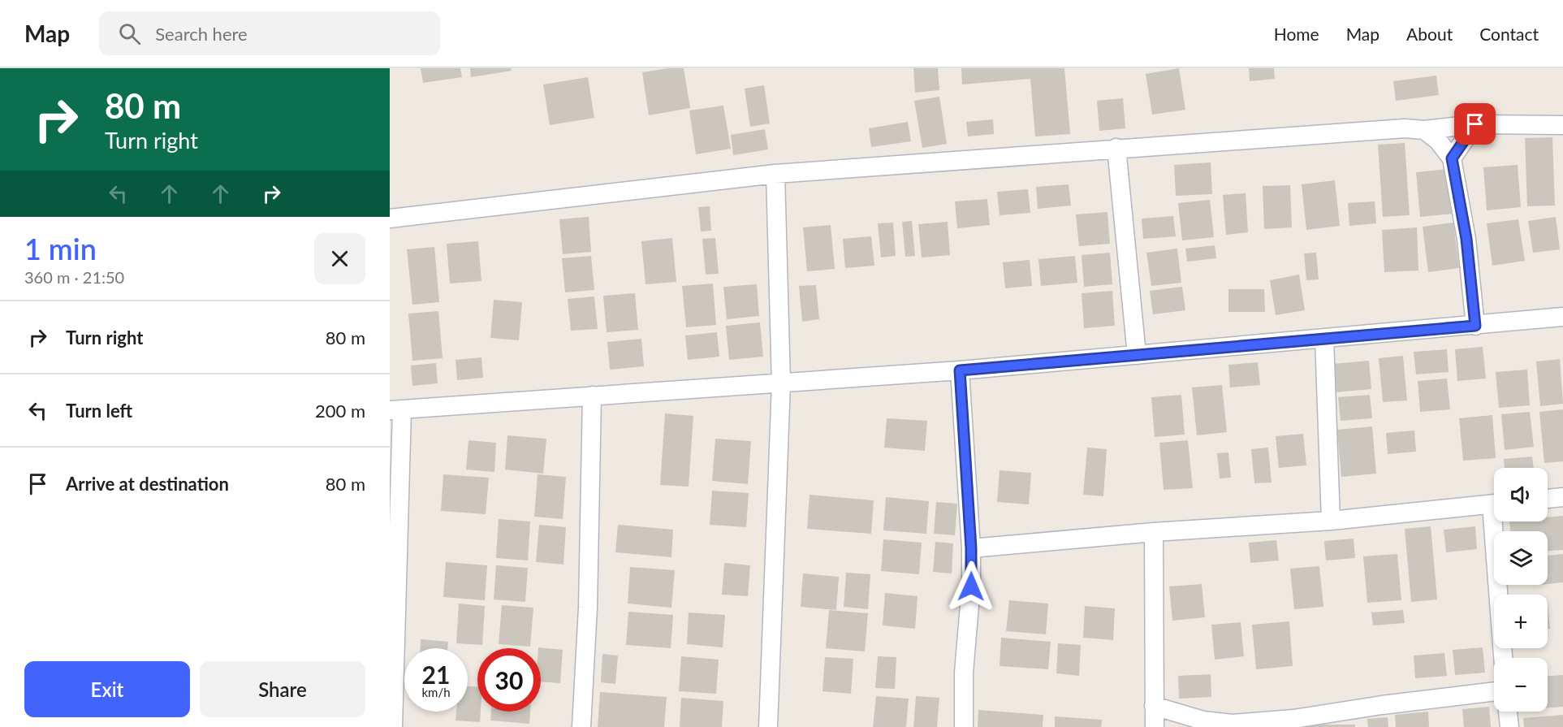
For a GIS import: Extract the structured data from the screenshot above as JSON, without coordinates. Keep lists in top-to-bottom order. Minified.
{"page":{"header":"Map","search":"Search here","nav":["Home","Map","About","Contact"],"turn":["80 m","Turn right"],"heading":["1 min","360 m · 21:50"],"list":[{"name":"Turn right","value":"80 m"},{"name":"Turn left","value":"200 m"},{"name":"Arrive at destination","value":"80 m"}],"map_buttons":["+","−"],"speed":"21 km/h","limit":"30","buttons":["Exit","Share"]}}
